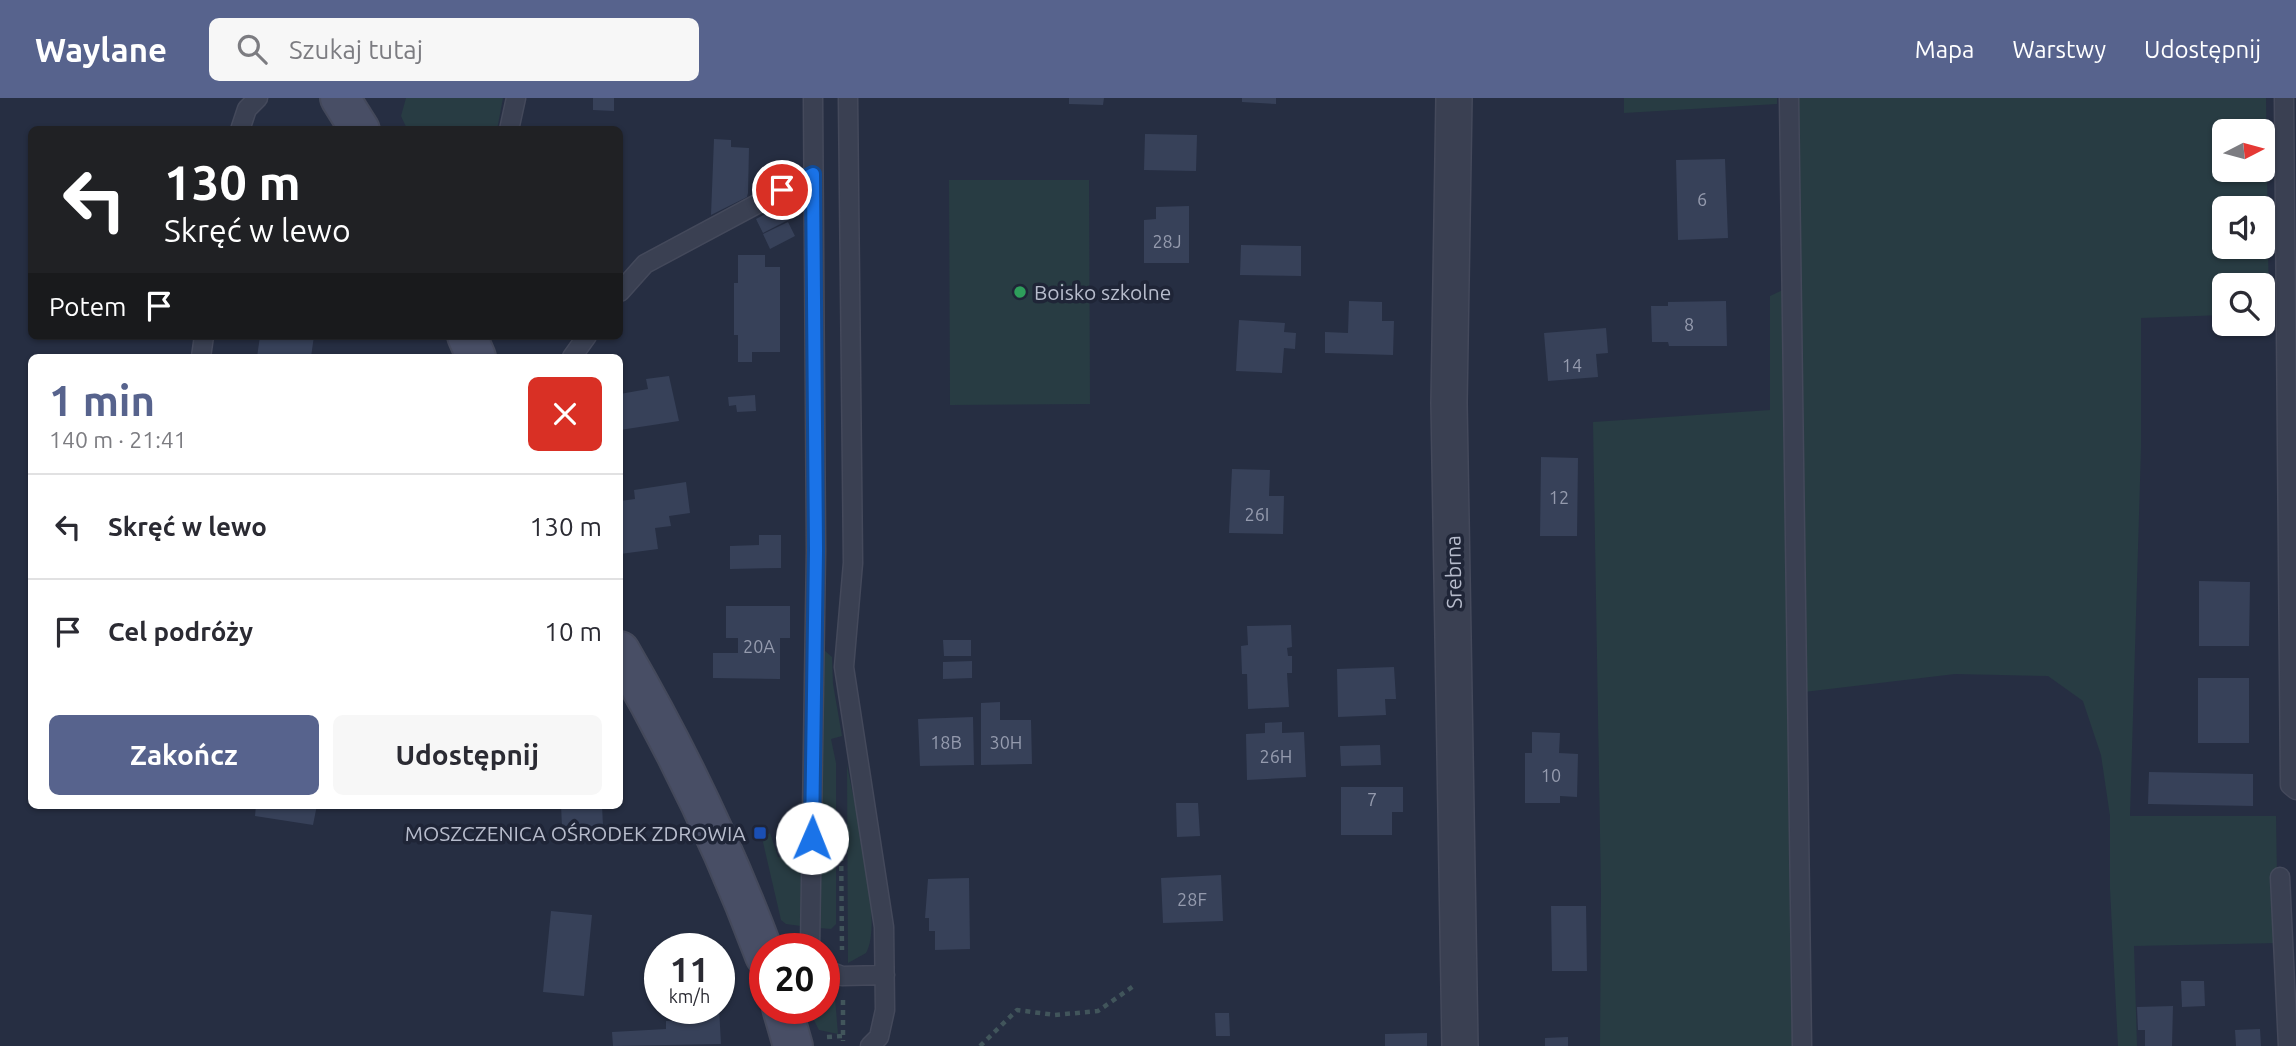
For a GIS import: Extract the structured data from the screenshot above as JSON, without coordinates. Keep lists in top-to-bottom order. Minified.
{"streets":{"street":["Srebrna"]},"places":{"other":["Boisko szkolne"],"transit":["MOSZCZENICA OŚRODEK ZDROWIA"]},"house_numbers":["6","28J","8","14","12","26I","20A","18B","30H","26H","10","7","28F"],"north":"right","page":{"header":"Waylane","search":"Szukaj tutaj","nav":["Mapa","Warstwy","Udostępnij"],"turn":["130 m","Skręć w lewo"],"then":"Potem","heading":["1 min","140 m · 21:41"],"list":[{"name":"Skręć w lewo","value":"130 m"},{"name":"Cel podróży","value":"10 m"}],"buttons":["Zakończ","Udostępnij"],"speed":"11 km/h","limit":"20"}}
